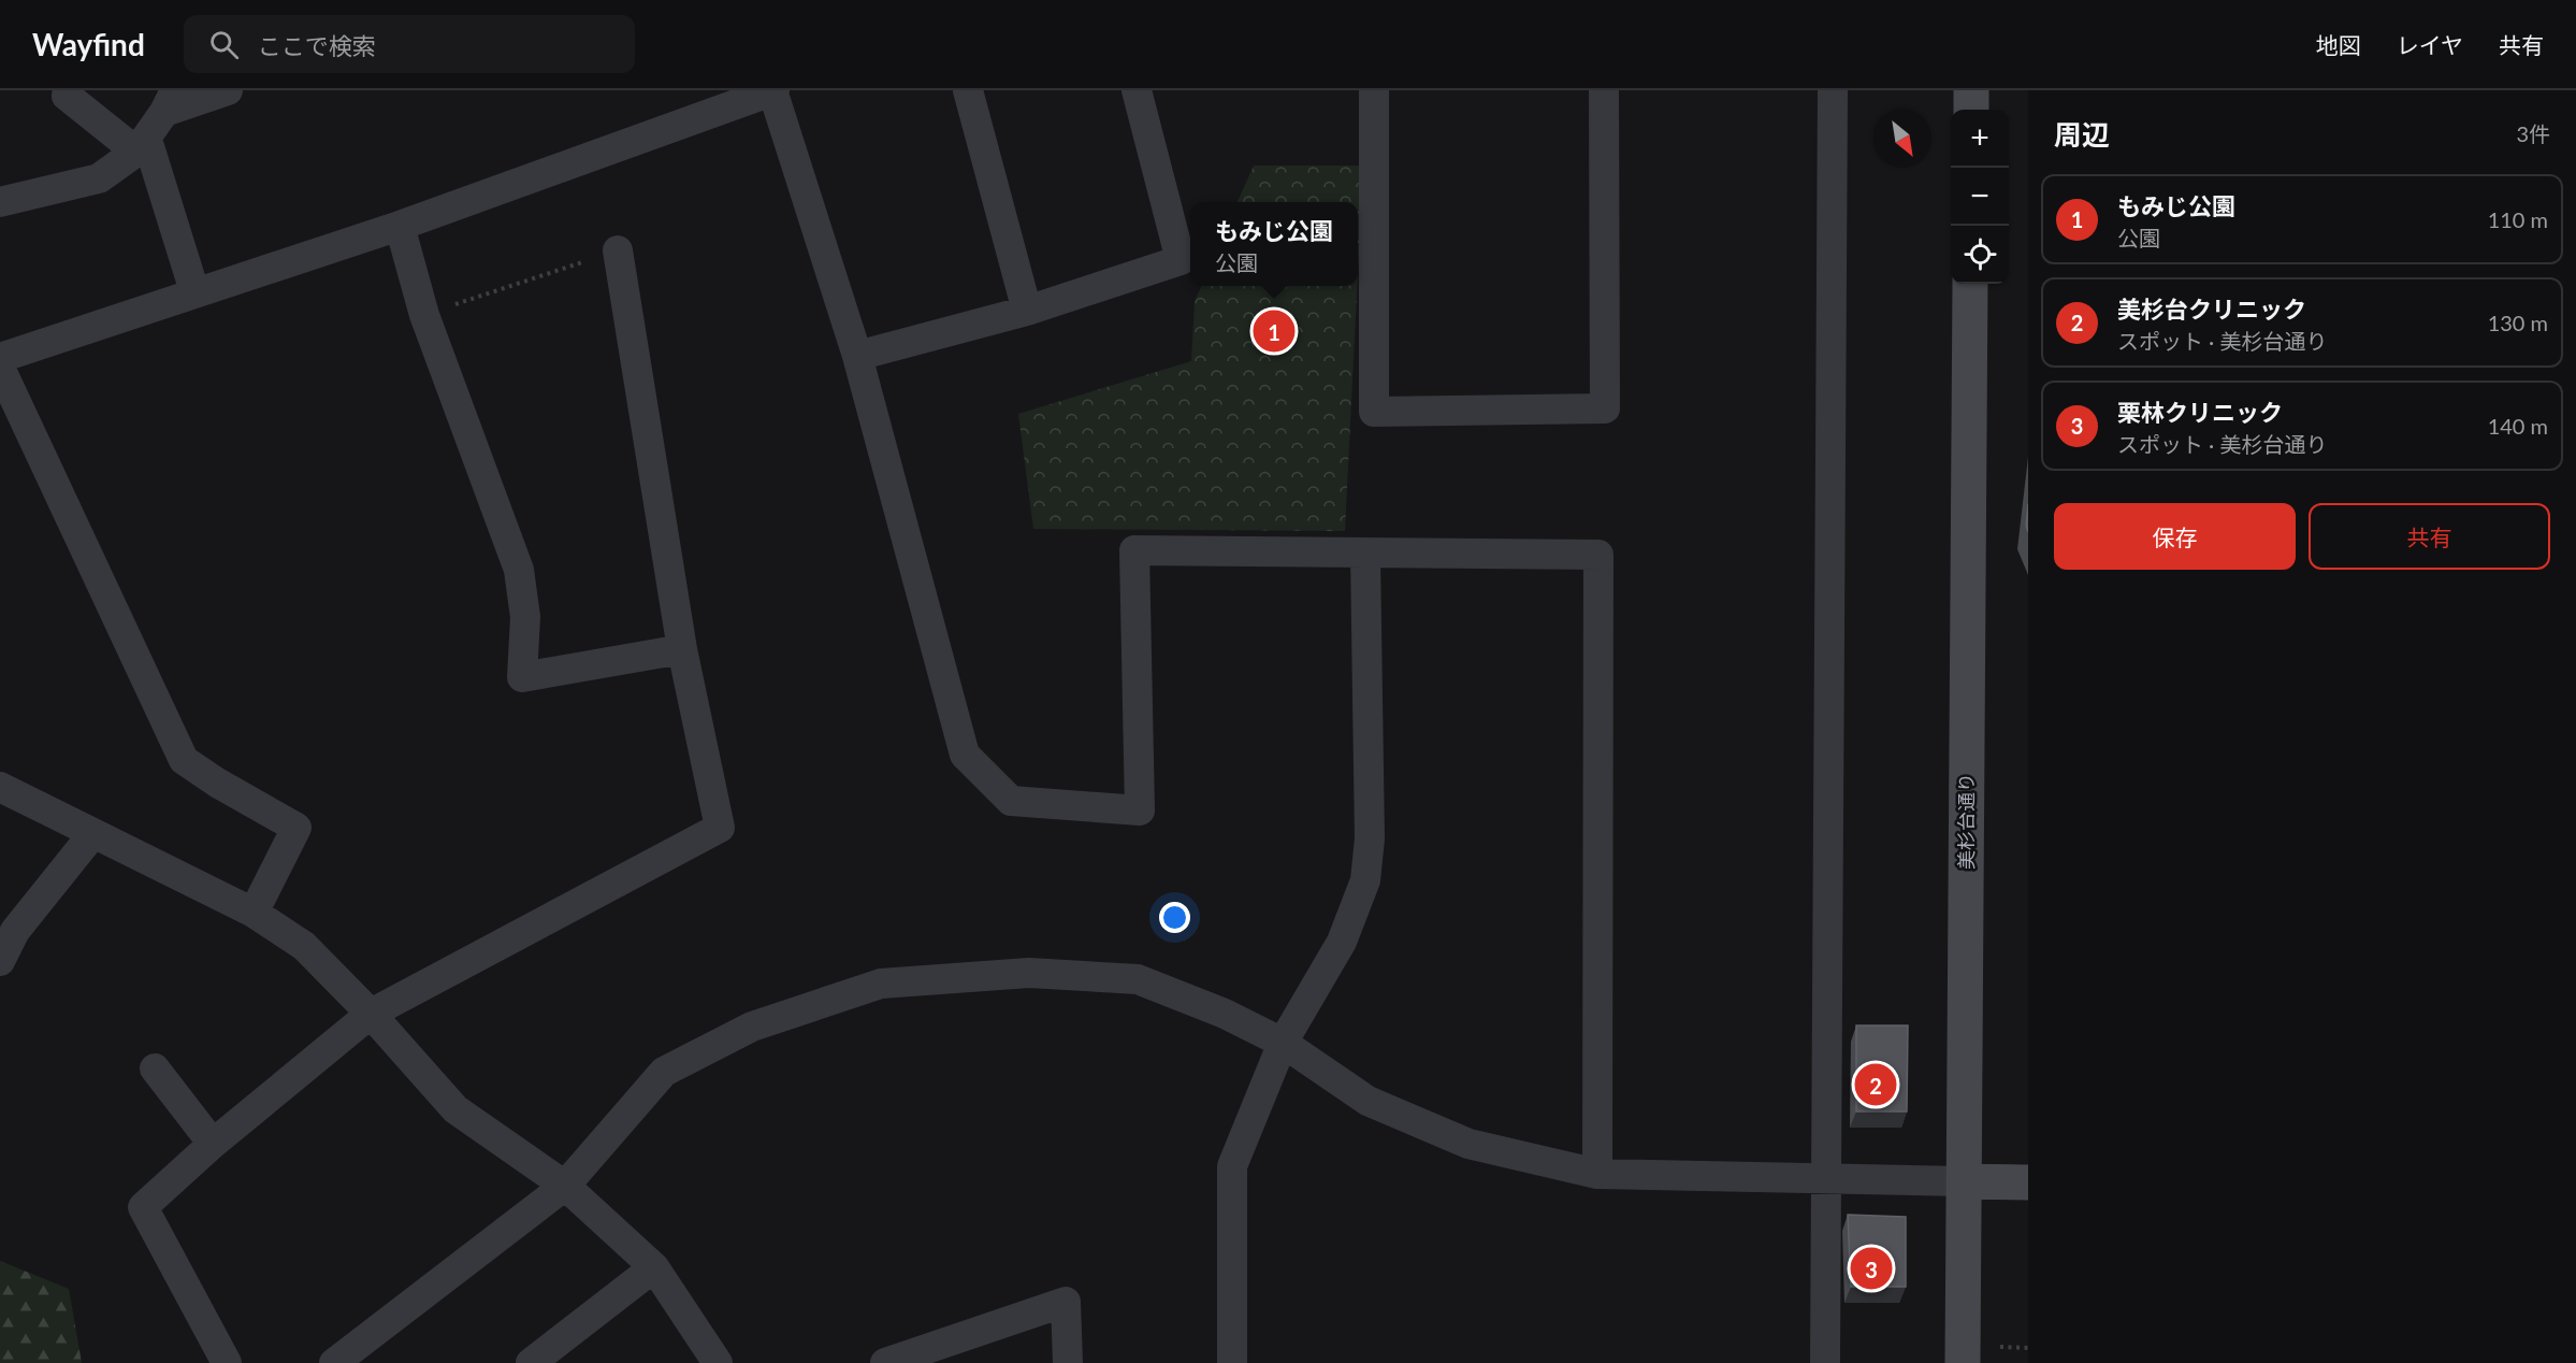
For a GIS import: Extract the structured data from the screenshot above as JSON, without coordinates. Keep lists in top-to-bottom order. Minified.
{"streets":{"street":["美杉台通り"]},"north":"bottom right","page":{"header":"Wayfind","search":"ここで検索","nav":["地図","レイヤ","共有"],"heading":["周辺","3件"],"map_buttons":["+","−"],"list":[{"mark":"1","name":"もみじ公園","note":"公園","value":"110 m"},{"mark":"2","name":"美杉台クリニック","note":"スポット · 美杉台通り","value":"130 m"},{"mark":"3","name":"栗林クリニック","note":"スポット · 美杉台通り","value":"140 m"}],"popup":["もみじ公園","公園"],"pins":["1","2","3"],"buttons":["保存","共有"]}}
